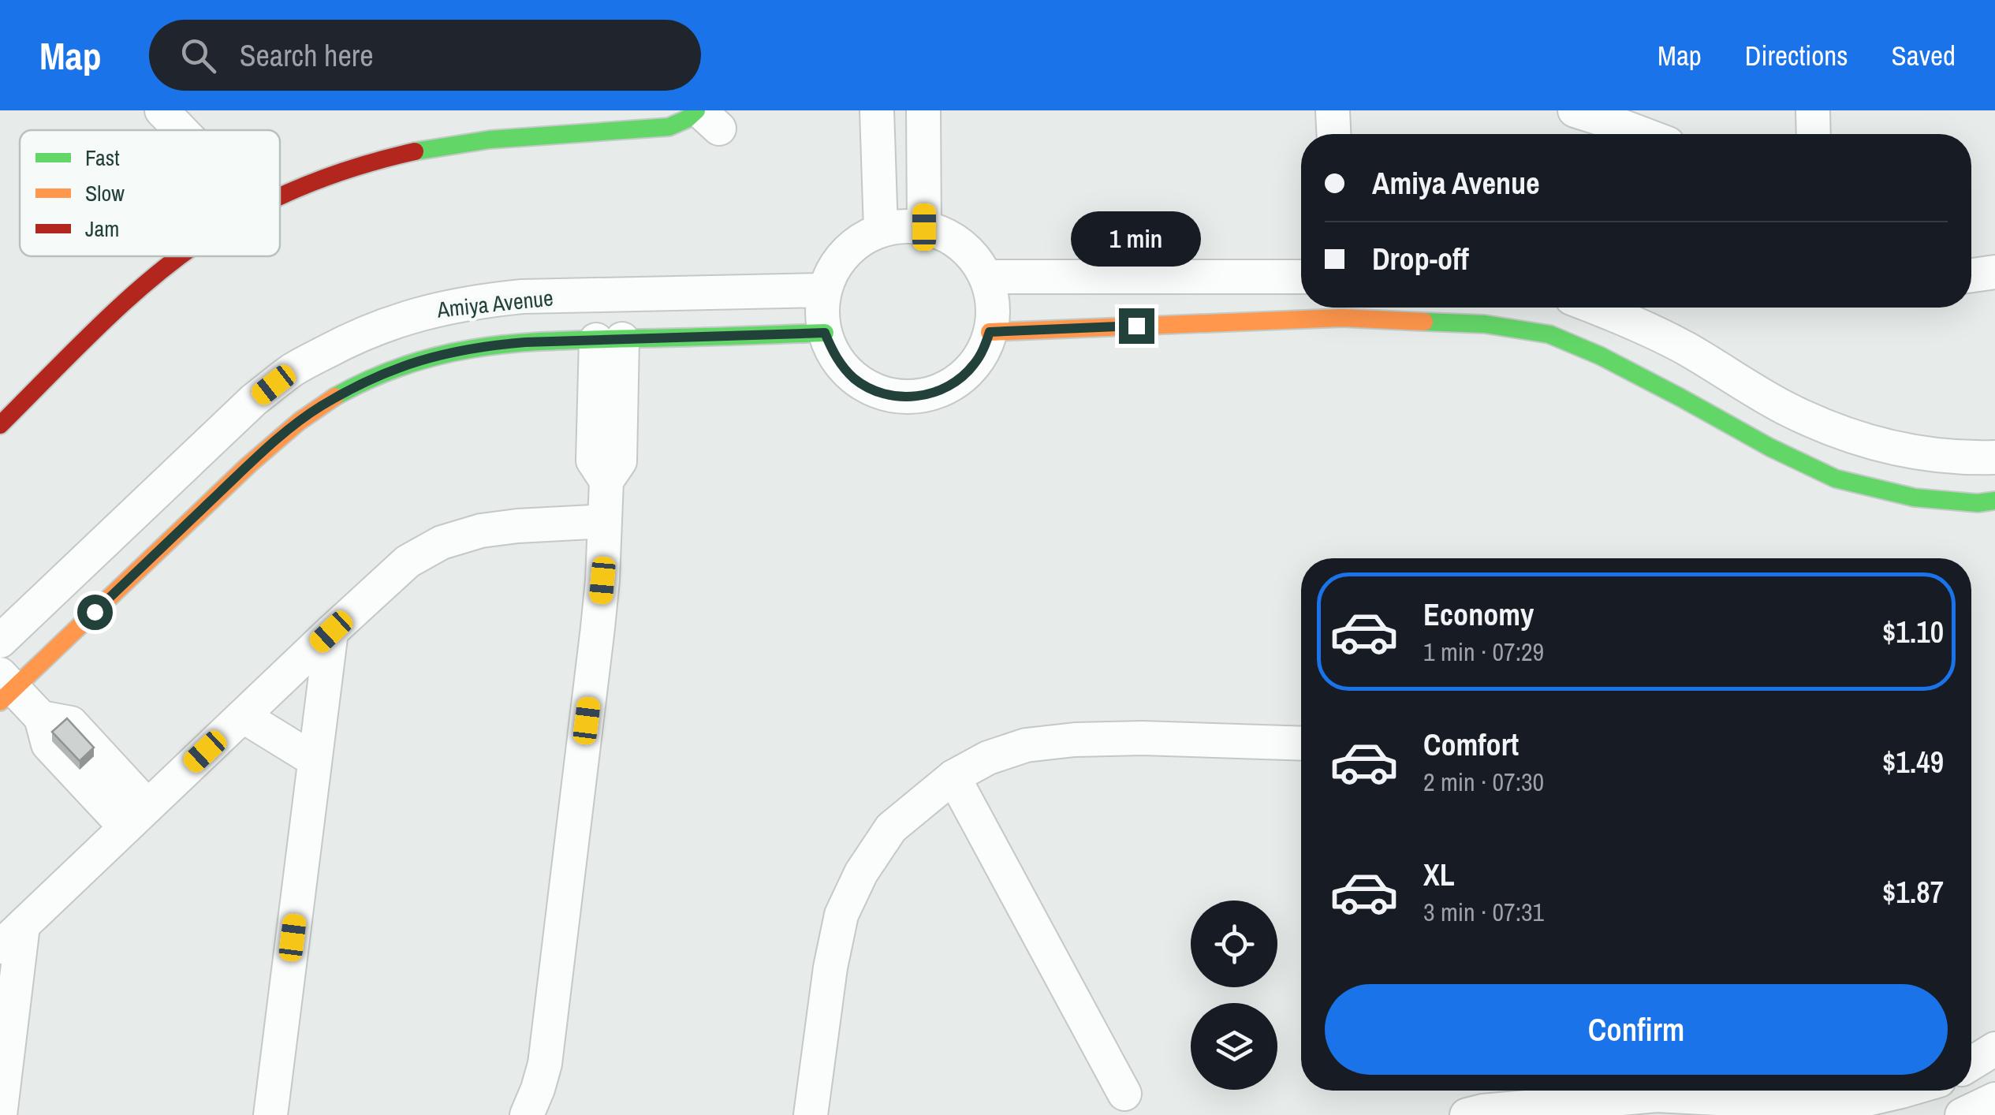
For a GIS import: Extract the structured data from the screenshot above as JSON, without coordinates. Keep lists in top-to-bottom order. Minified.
{"streets":{"street":["Amiya Avenue"]},"legend":["Fast","Slow","Jam"],"page":{"header":"Map","search":"Search here","nav":["Map","Directions","Saved"],"banner":["Amiya Avenue","Drop-off"],"bubble":"1 min","list":[{"name":"Economy","note":"1 min · 07:29","value":"$1.10"},{"name":"Comfort","note":"2 min · 07:30","value":"$1.49"},{"name":"XL","note":"3 min · 07:31","value":"$1.87"}],"buttons":"Confirm"}}
